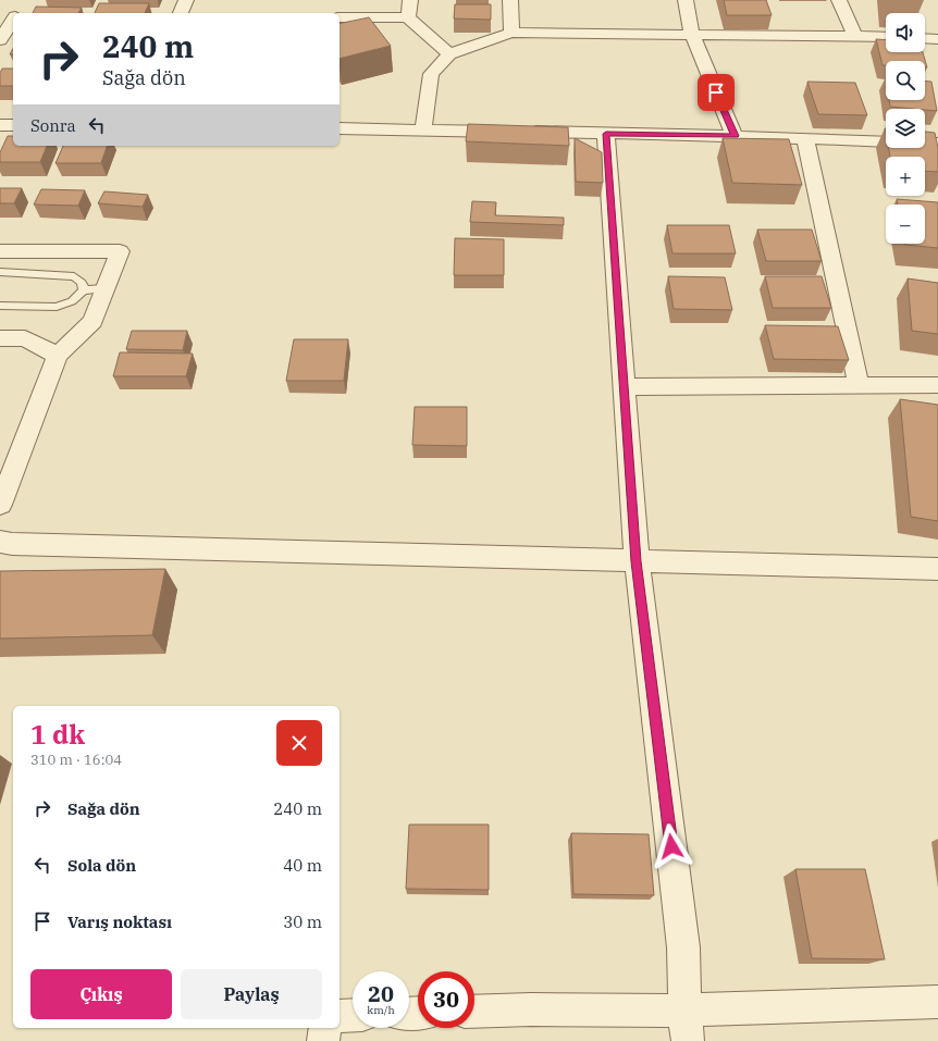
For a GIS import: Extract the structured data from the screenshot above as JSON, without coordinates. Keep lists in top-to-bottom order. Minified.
{"page":{"map_buttons":["+","−"],"turn":["240 m","Sağa dön"],"then":"Sonra","heading":["1 dk","310 m · 16:04"],"list":[{"name":"Sağa dön","value":"240 m"},{"name":"Sola dön","value":"40 m"},{"name":"Varış noktası","value":"30 m"}],"buttons":["Çıkış","Paylaş"],"speed":"20 km/h","limit":"30"}}
